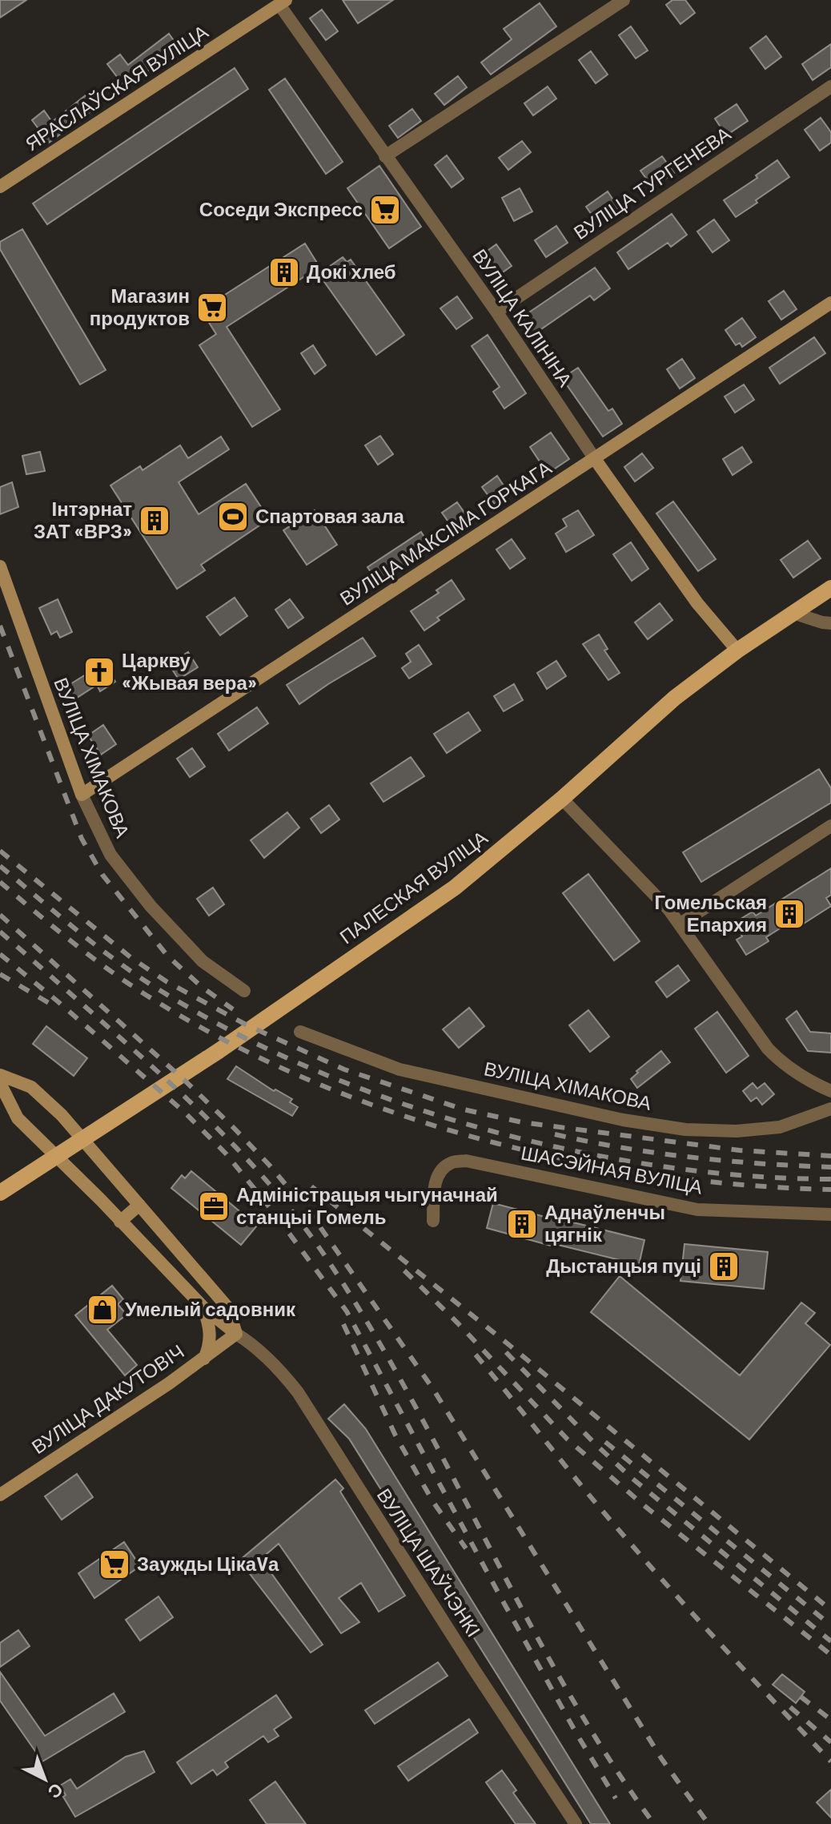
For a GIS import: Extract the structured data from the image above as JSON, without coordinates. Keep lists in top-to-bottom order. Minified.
{"streets":{"main road":["ПАЛЕСКАЯ ВУЛІЦА"],"street":["ЯРАСЛАЎСКАЯ ВУЛІЦА","ВУЛІЦА ТУРГЕНЕВА","ВУЛІЦА КАЛІНІНА","ВУЛІЦА МАКСІМА ГОРКАГА","ВУЛІЦА ХІМАКОВА","ШАСЭЙНАЯ ВУЛІЦА","ВУЛІЦА ДАКУТОВІЧ","ВУЛІЦА ШАЎЧЭНКІ"]},"crossings":[["ЯРАСЛАЎСКАЯ ВУЛІЦА","ВУЛІЦА КАЛІНІНА"],["ВУЛІЦА ТУРГЕНЕВА","ВУЛІЦА КАЛІНІНА"],["ВУЛІЦА КАЛІНІНА","ВУЛІЦА МАКСІМА ГОРКАГА"],["ВУЛІЦА КАЛІНІНА","ПАЛЕСКАЯ ВУЛІЦА"],["ВУЛІЦА МАКСІМА ГОРКАГА","ВУЛІЦА ХІМАКОВА"],["ВУЛІЦА ДАКУТОВІЧ","ВУЛІЦА ШАЎЧЭНКІ"]],"places":{"supermarket":["Соседи Экспресс","Магазин продуктов","Заужды ЦікаVа"],"building":["Докі хлеб","Інтэрнат ЗАТ «ВРЗ»","Гомельская Епархия","Аднаўленчы цягнік","Дыстанцыя пуці"],"sports":["Спартовая зала"],"church":["Царкву «Жывая вера»"],"office":["Адміністрацыя чыгуначнай станцыі Гомель"],"shop":["Умелый садовник"]},"north":"bottom right"}
